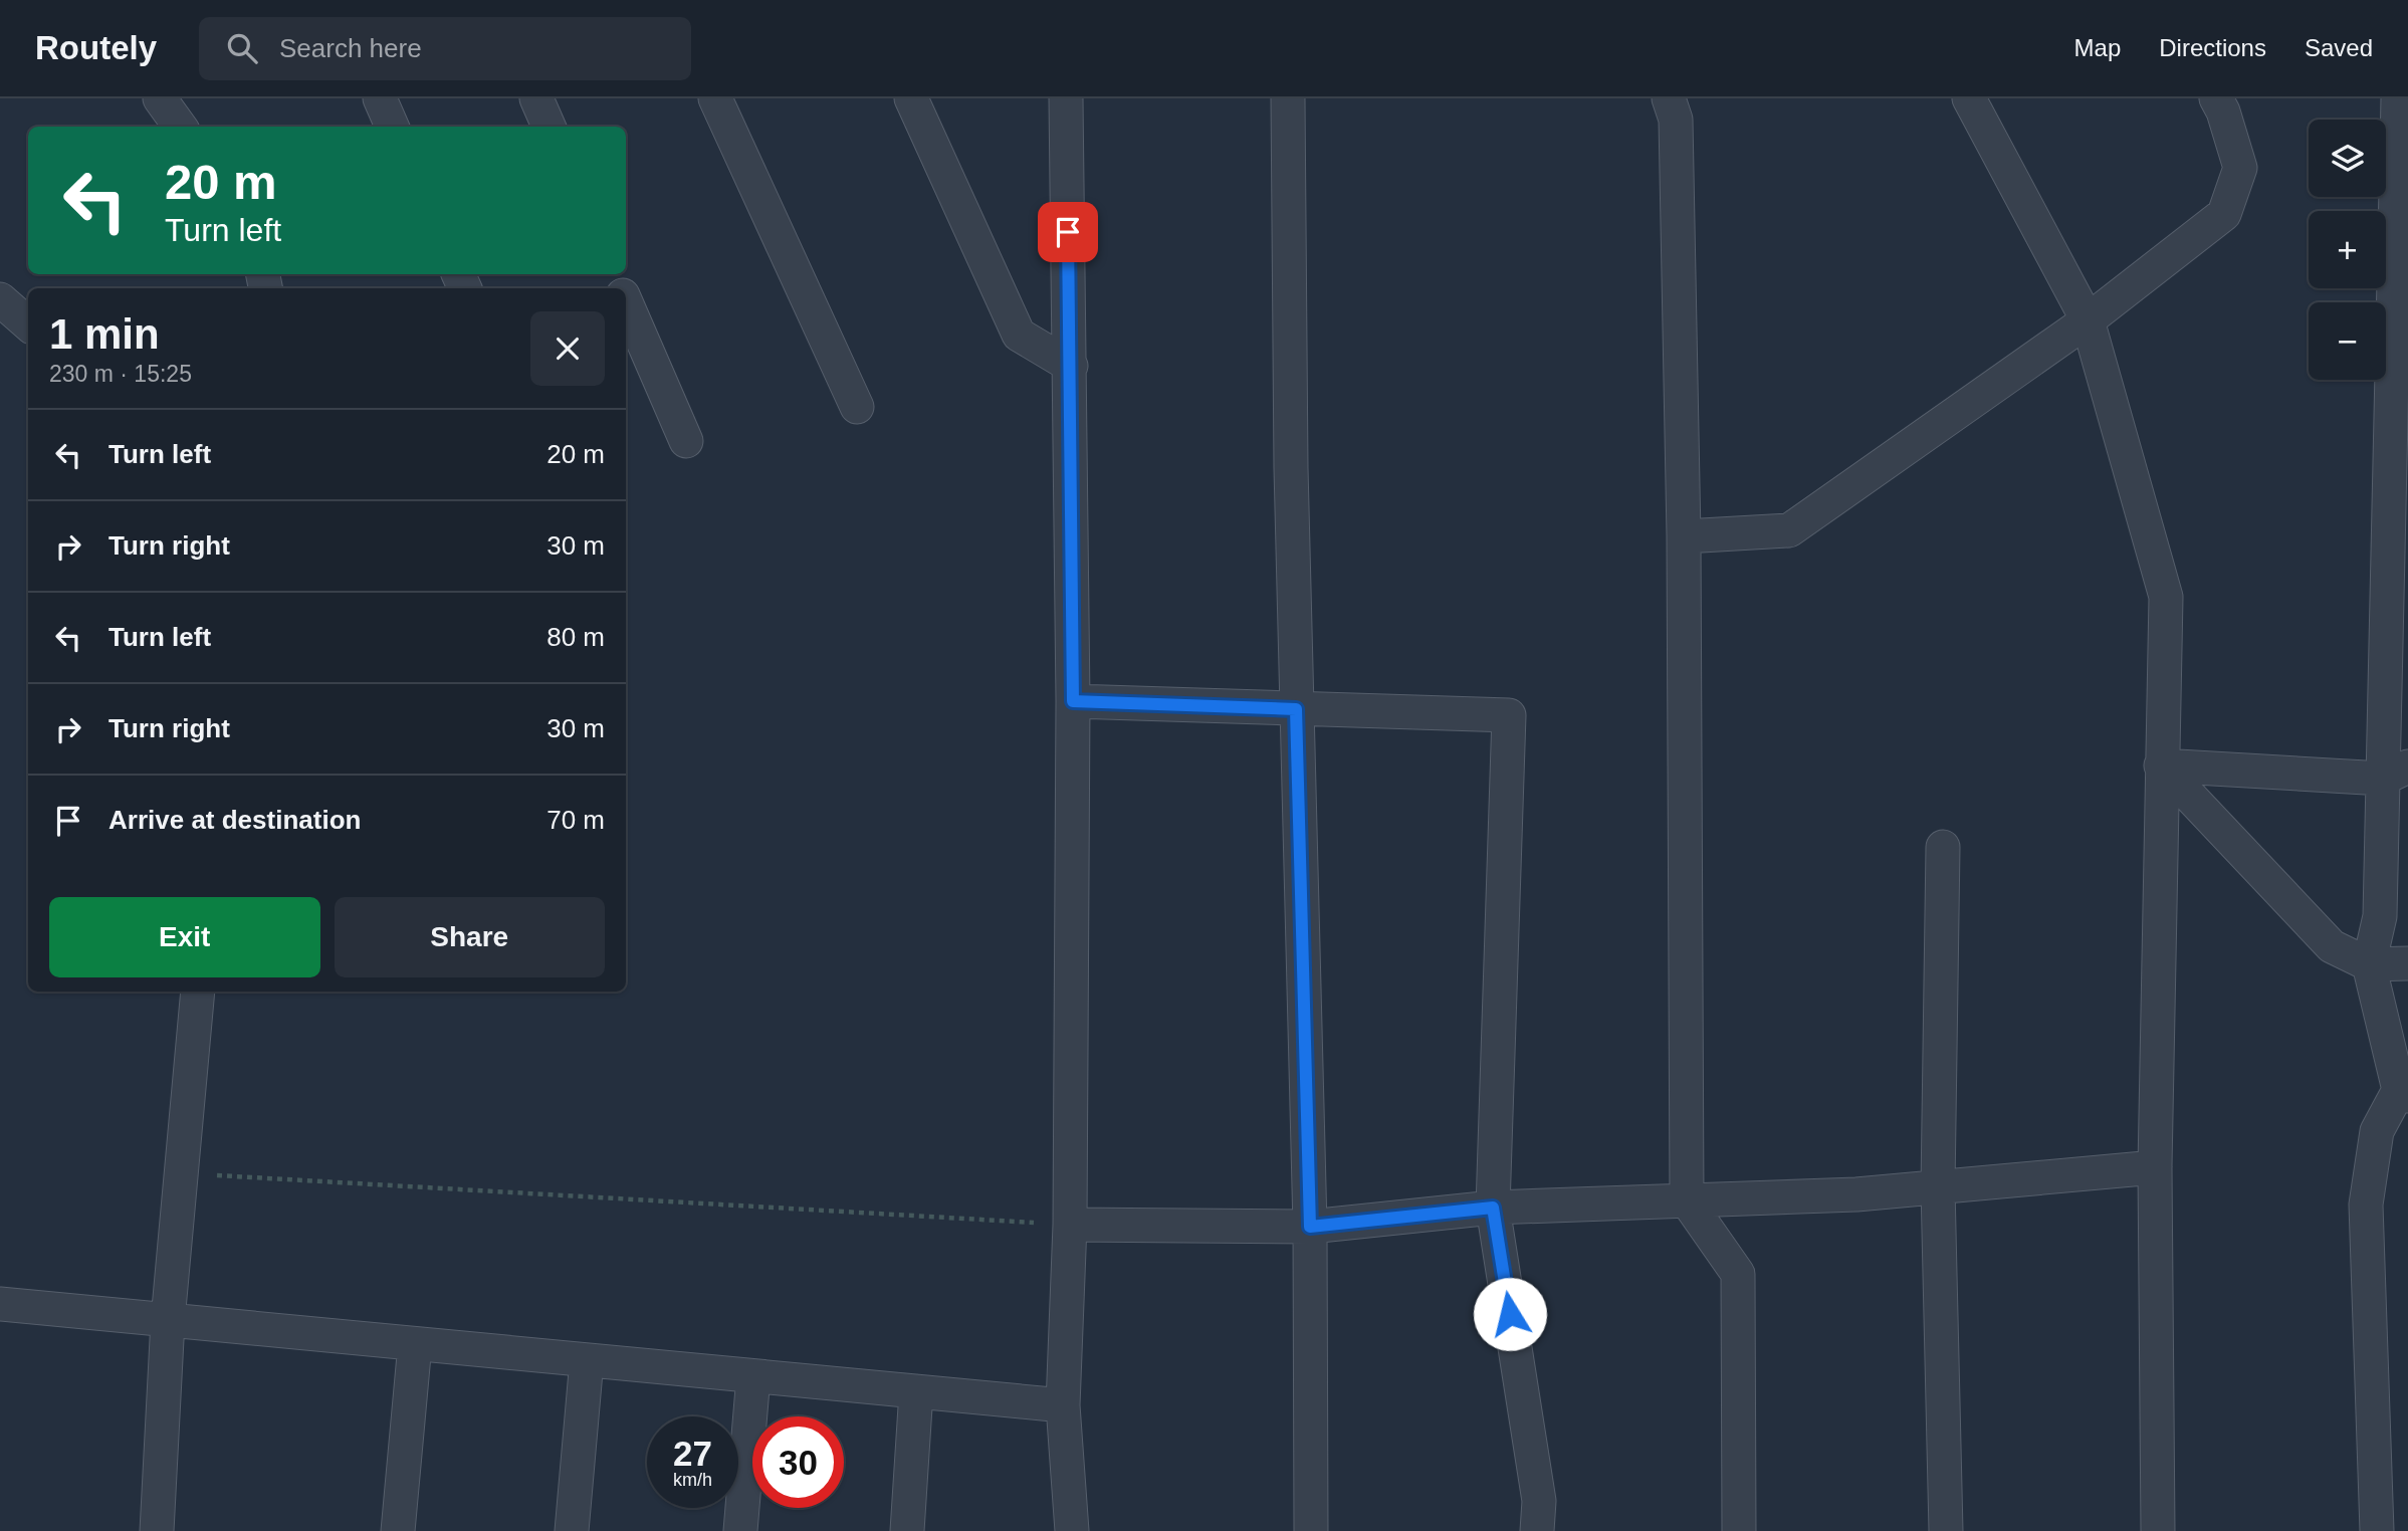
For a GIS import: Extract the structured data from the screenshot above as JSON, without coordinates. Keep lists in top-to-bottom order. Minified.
{"page":{"header":"Routely","search":"Search here","nav":["Map","Directions","Saved"],"map_buttons":["+","−"],"turn":["20 m","Turn left"],"heading":["1 min","230 m · 15:25"],"list":[{"name":"Turn left","value":"20 m"},{"name":"Turn right","value":"30 m"},{"name":"Turn left","value":"80 m"},{"name":"Turn right","value":"30 m"},{"name":"Arrive at destination","value":"70 m"}],"buttons":["Exit","Share"],"speed":"27 km/h","limit":"30"}}
